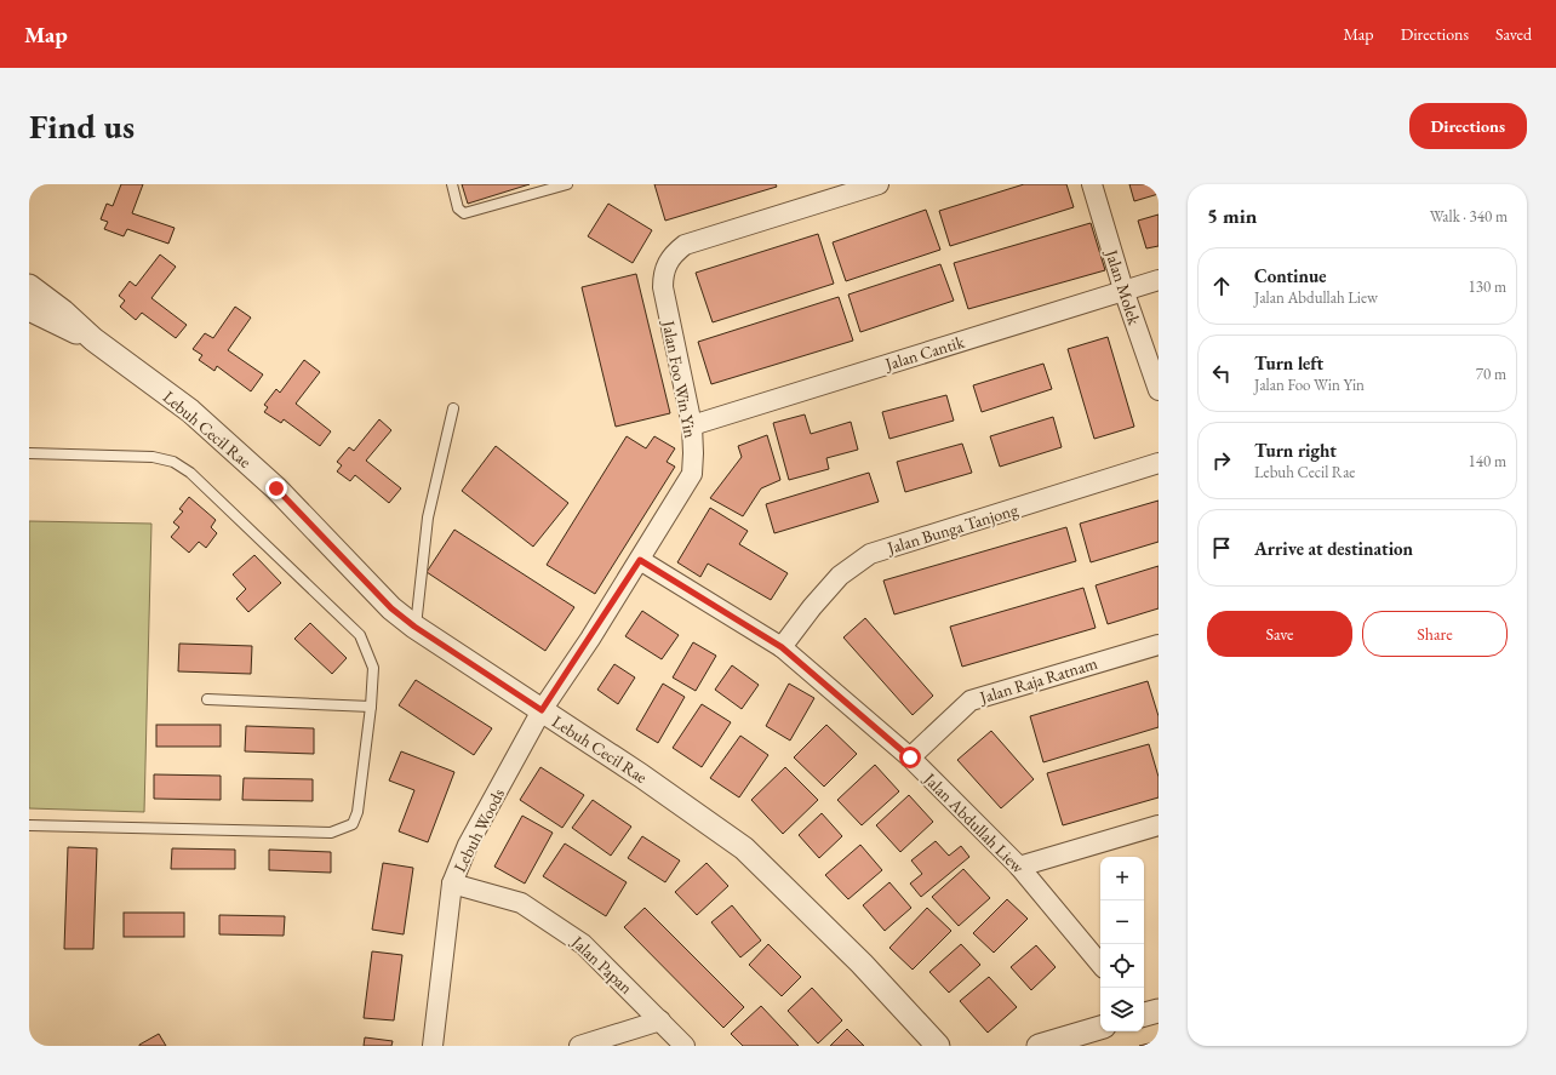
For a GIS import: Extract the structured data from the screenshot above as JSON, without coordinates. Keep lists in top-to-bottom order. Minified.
{"streets":{"street":["Jalan Molek","Jalan Cantik","Jalan Foo Win Yin","Lebuh Cecil Rae","Jalan Bunga Tanjong","Jalan Raja Ratnam","Jalan Abdullah Liew","Lebuh Woods","Jalan Papan"]},"crossings":[["Jalan Molek","Jalan Cantik"],["Jalan Cantik","Jalan Foo Win Yin"],["Jalan Foo Win Yin","Lebuh Cecil Rae"],["Jalan Foo Win Yin","Jalan Abdullah Liew"],["Jalan Foo Win Yin","Lebuh Woods"],["Lebuh Cecil Rae","Lebuh Woods"],["Jalan Bunga Tanjong","Jalan Abdullah Liew"],["Jalan Raja Ratnam","Jalan Abdullah Liew"],["Lebuh Woods","Jalan Papan"]],"page":{"header":"Map","nav":["Map","Directions","Saved"],"buttons":["Directions",["Save","Share"]],"title":"Find us","heading":["5 min","Walk · 340 m"],"list":[["Continue","Jalan Abdullah Liew","130 m"],["Turn left","Jalan Foo Win Yin","70 m"],["Turn right","Lebuh Cecil Rae","140 m"],"Arrive at destination"],"map_buttons":["+","−"]}}
